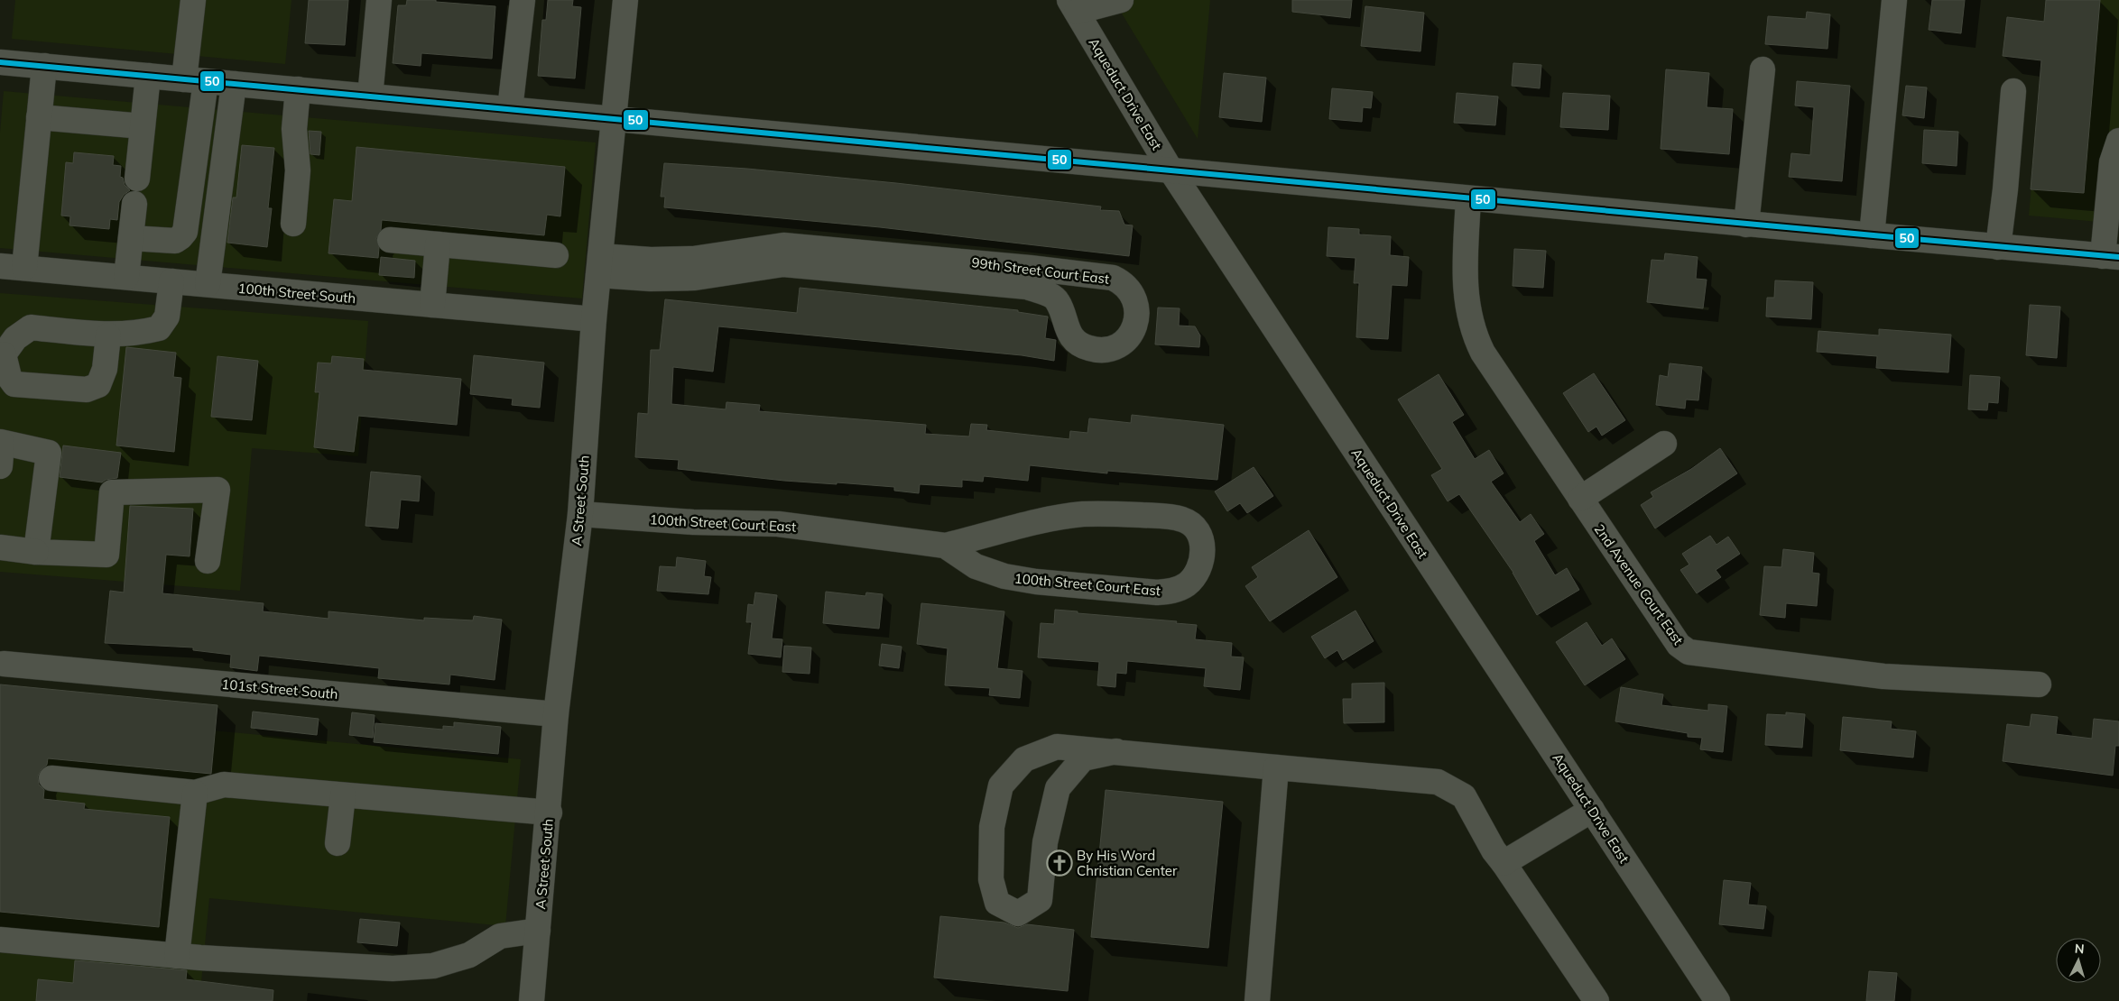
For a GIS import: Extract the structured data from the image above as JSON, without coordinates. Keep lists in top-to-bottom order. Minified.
{"streets":{"street":["Aqueduct Drive East","99th Street Court East","100th Street South","A Street South","100th Street Court East","2nd Avenue Court East","101st Street South"]},"crossings":[["99th Street Court East","A Street South"],["100th Street South","A Street South"],["A Street South","100th Street Court East"],["A Street South","101st Street South"]],"places":{"church":["By His Word Christian Center"]},"lines":["transit line 50"],"north":"top"}
